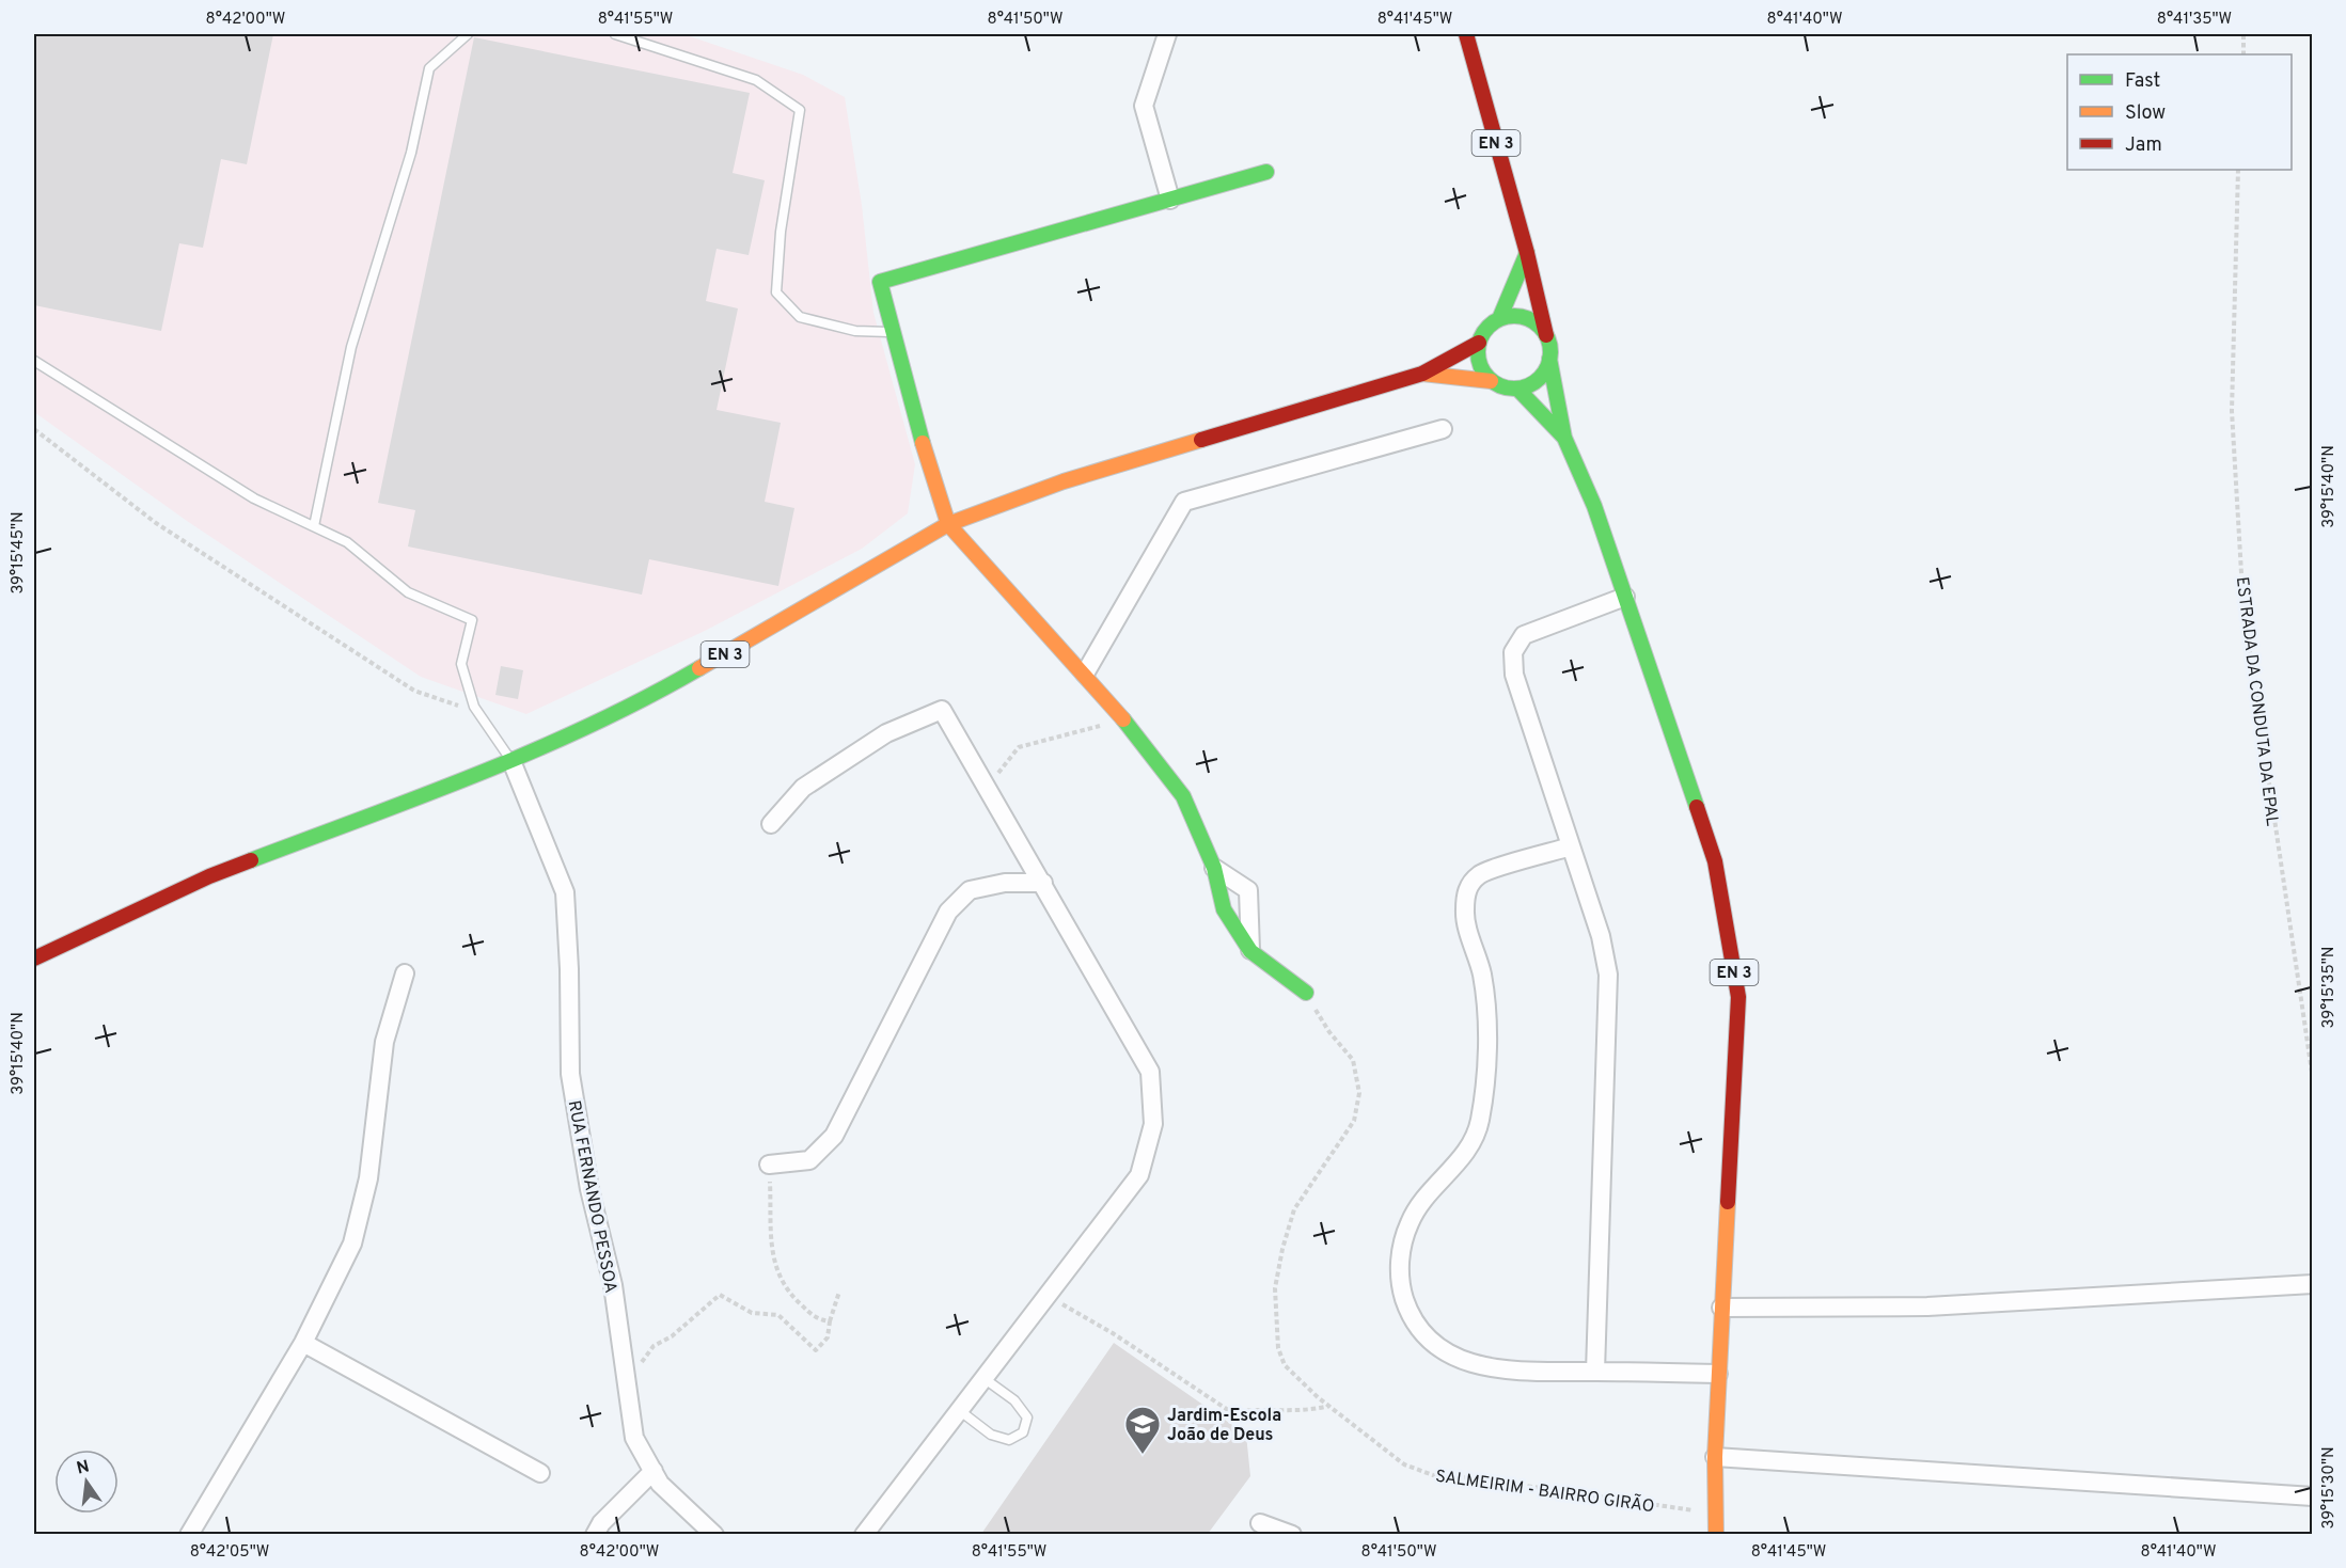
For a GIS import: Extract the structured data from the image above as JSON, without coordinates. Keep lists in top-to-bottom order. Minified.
{"streets":{"main road":["EN 3"],"street":["RUA FERNANDO PESSOA"],"path":["ESTRADA DA CONDUTA DA EPAL","SALMEIRIM - BAIRRO GIRÃO"]},"crossings":[["EN 3","RUA FERNANDO PESSOA"],["EN 3","SALMEIRIM - BAIRRO GIRÃO"]],"places":{"school or university":["Jardim-Escola João de Deus"]},"legend":["Fast","Slow","Jam"],"north":"top","coordinates":["8°42'00\"W","8°41'55\"W","8°41'50\"W","8°41'45\"W","8°41'40\"W","8°41'35\"W","39°15'40\"N","39°15'45\"N","39°15'35\"N","39°15'30\"N","8°42'05\"W"]}
